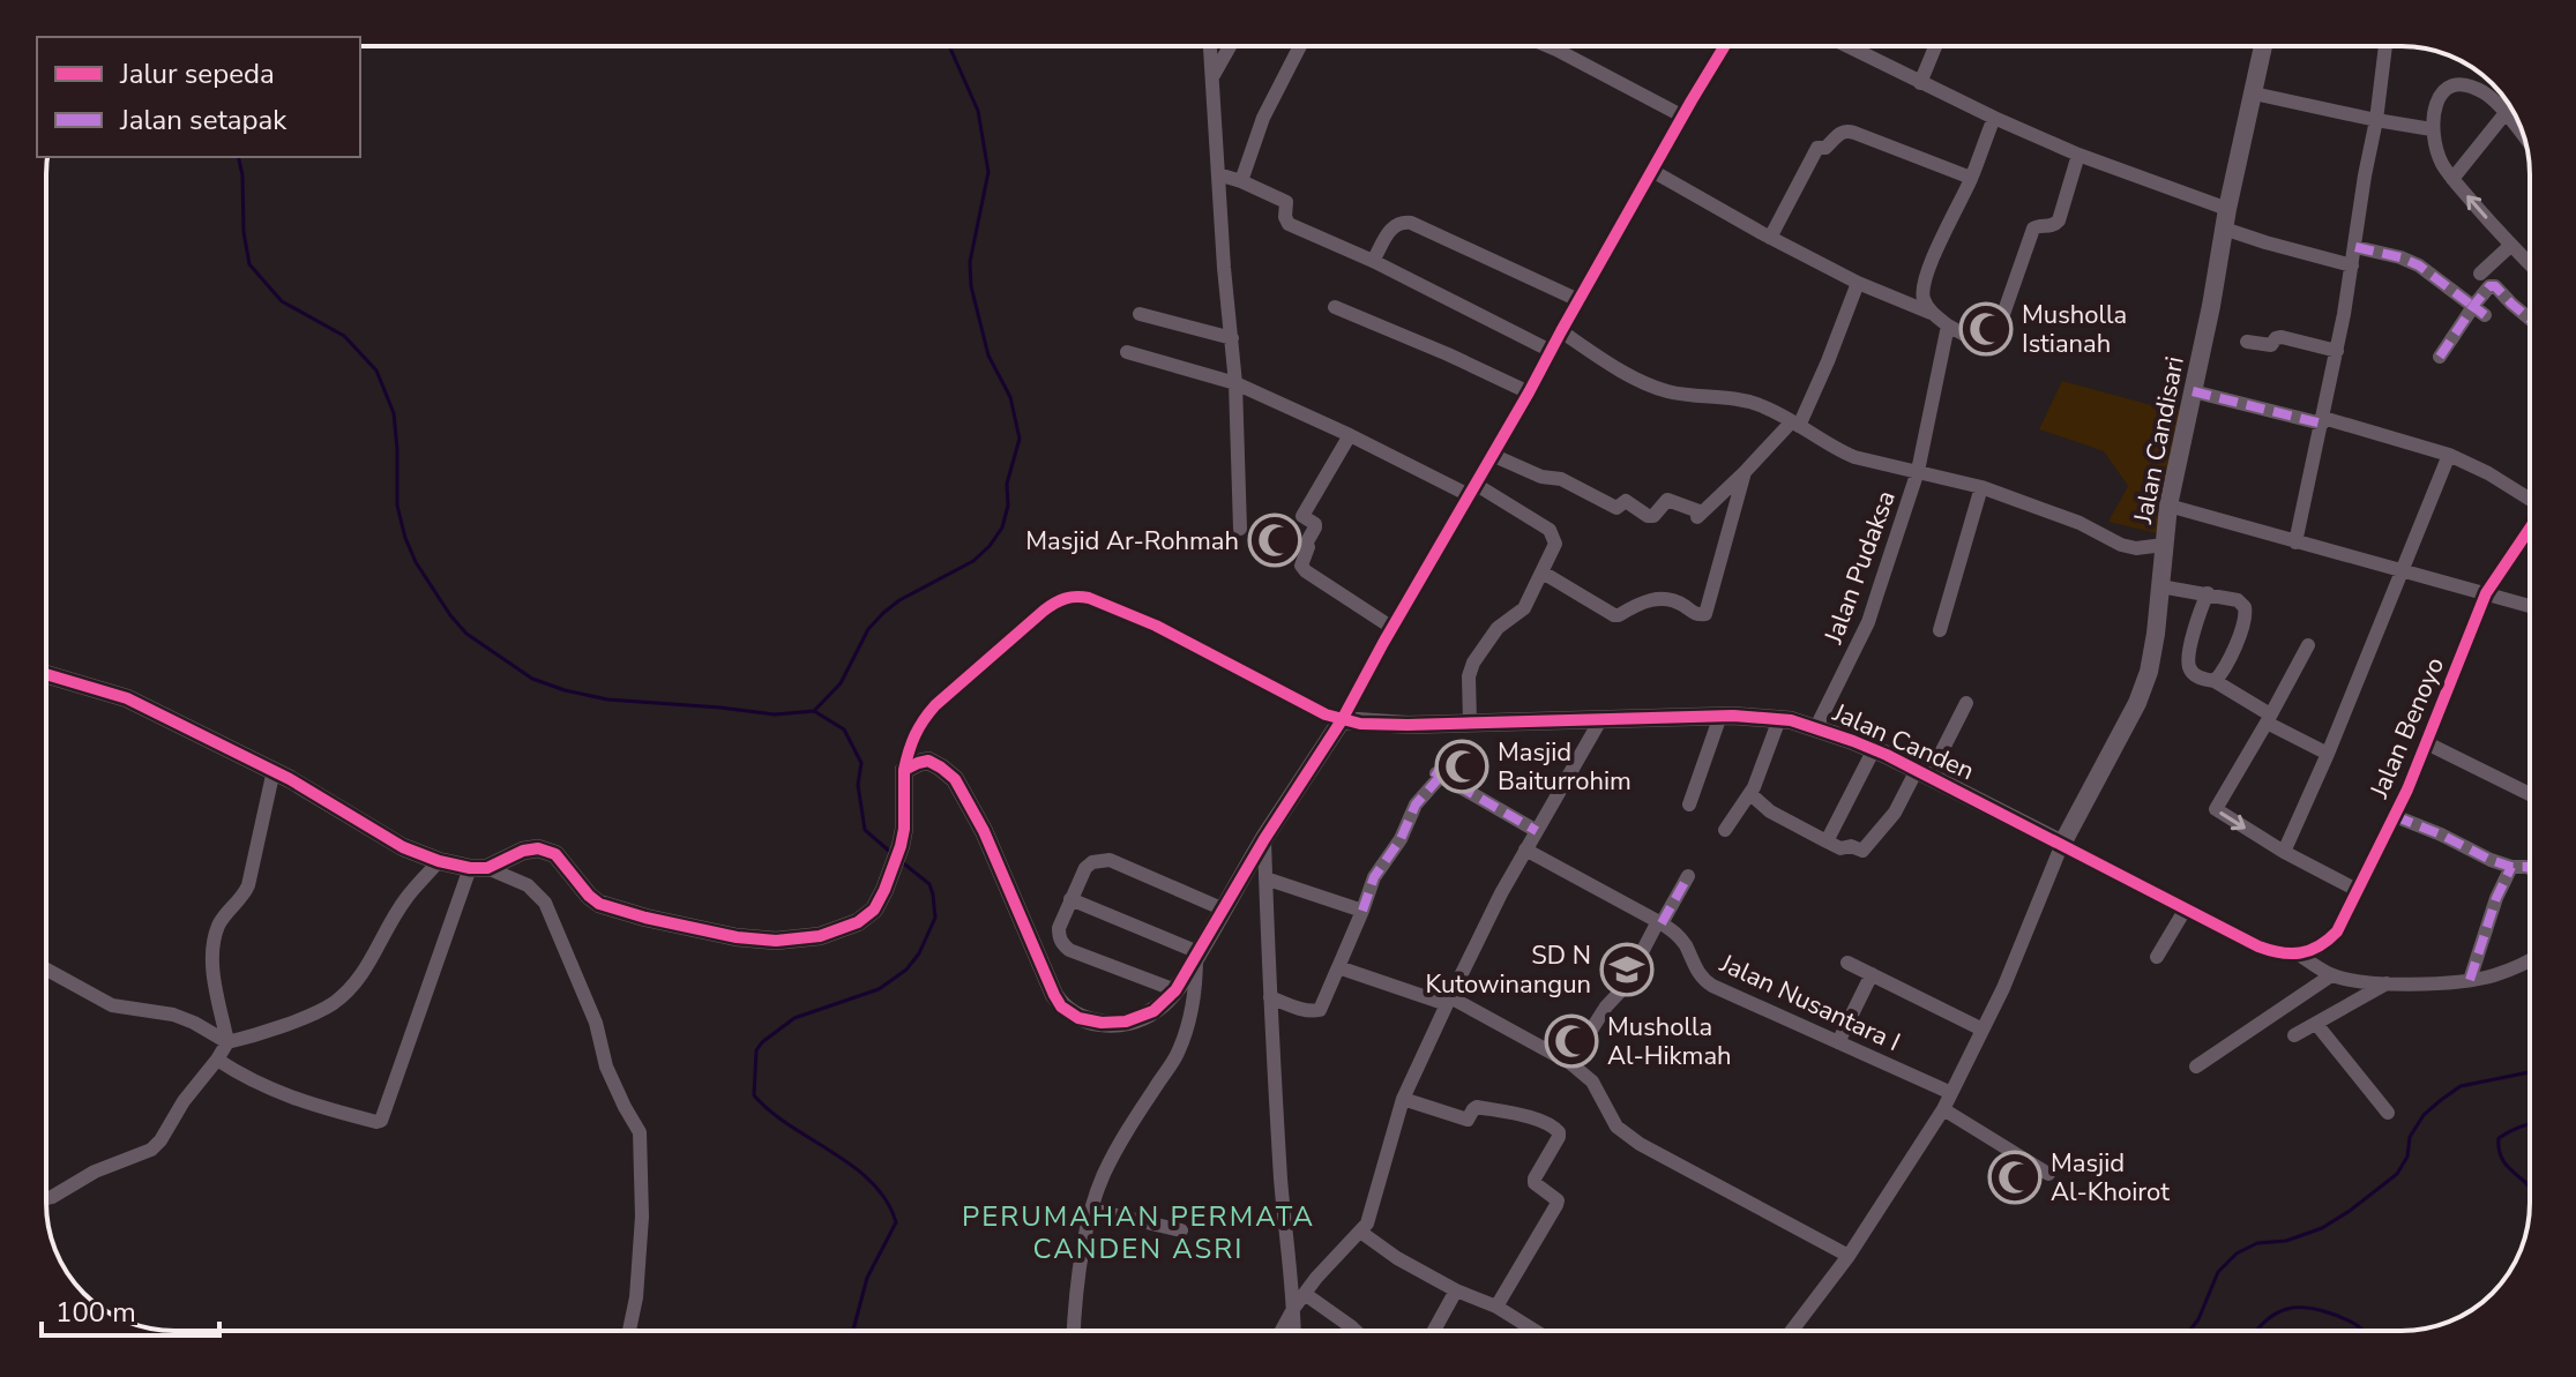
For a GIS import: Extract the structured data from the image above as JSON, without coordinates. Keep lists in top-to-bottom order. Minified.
{"streets":{"street":["Jalan Candisari","Jalan Pudaksa","Jalan Benoyo","Jalan Canden","Jalan Nusantara I"]},"crossings":[["Jalan Candisari","Jalan Canden"],["Jalan Pudaksa","Jalan Canden"],["Jalan Benoyo","Jalan Canden"]],"districts":["PERUMAHAN PERMATA CANDEN ASRI"],"places":{"mosque":["Musholla Istianah","Masjid Ar-Rohmah","Masjid Baiturrohim","Musholla Al-Hikmah","Masjid Al-Khoirot"],"school or university":["SD N Kutowinangun"]},"legend":["Jalur sepeda","Jalan setapak"],"scale_bar":"100 m"}
